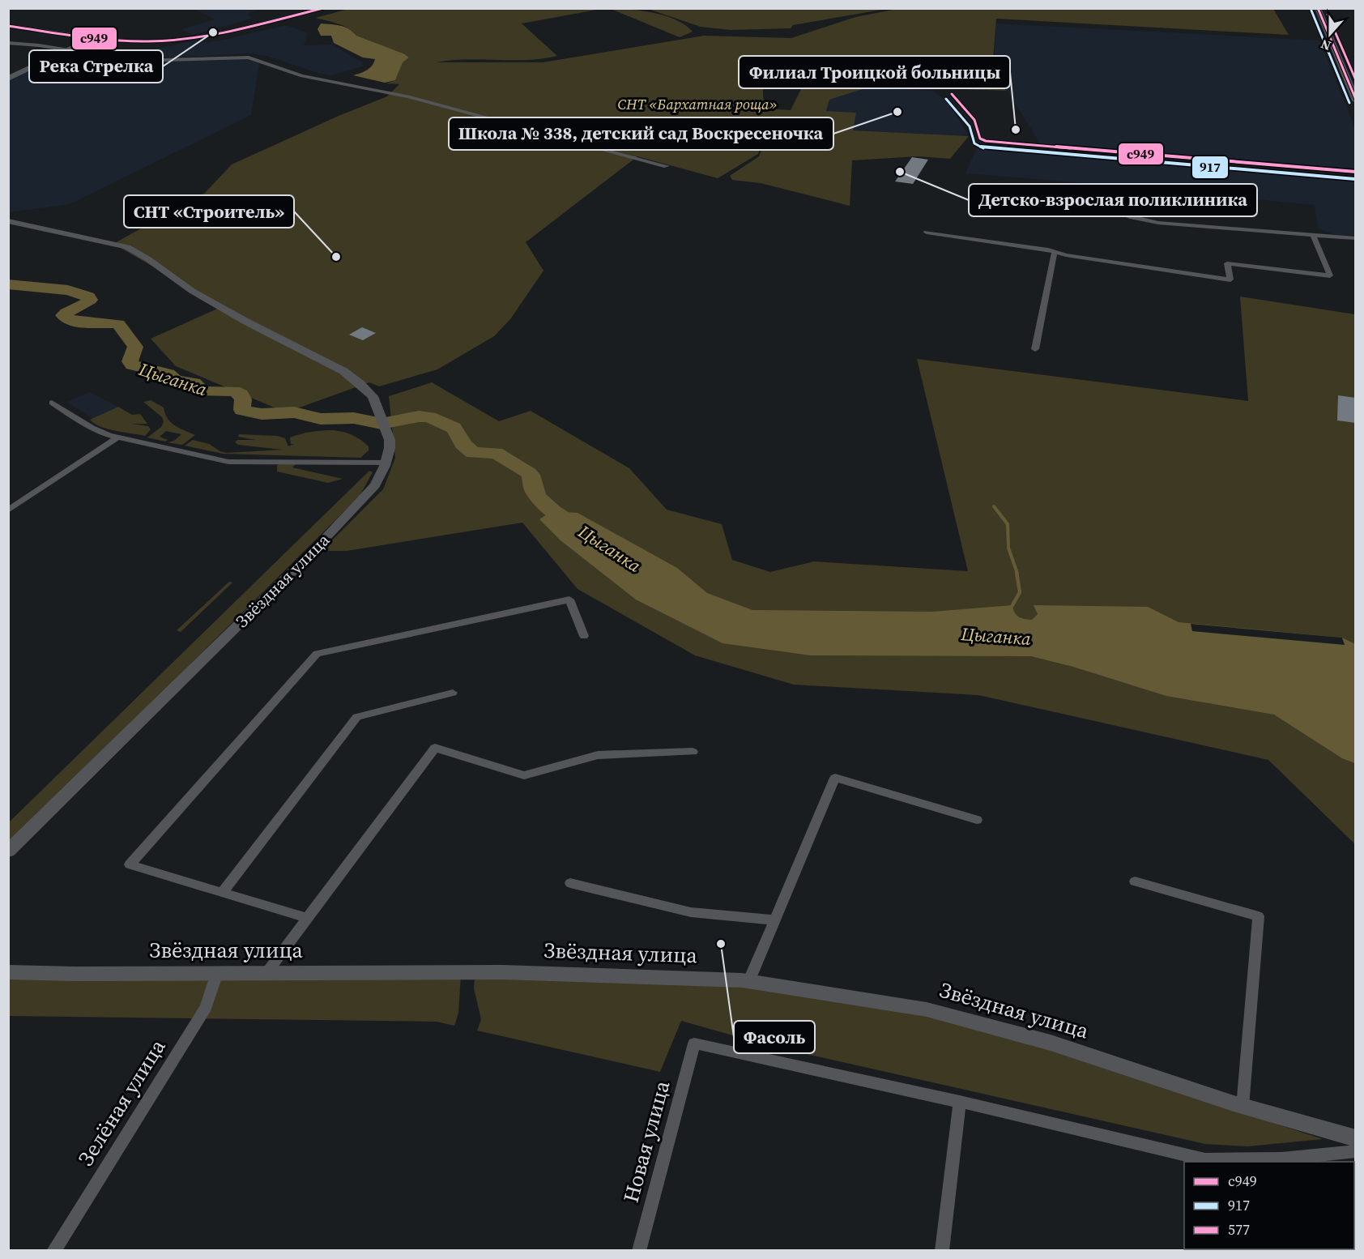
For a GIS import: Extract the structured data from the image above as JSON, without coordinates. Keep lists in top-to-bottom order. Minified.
{"streets":{"street":["Звёздная улица","Зелёная улица","Новая улица"]},"crossings":[["Звёздная улица","Зелёная улица"]],"water":["Цыганка"],"parks":["СНТ «Бархатная роща»"],"places":["Река Стрелка","Школа № 338, детский сад Воскресеночка","Филиал Троицкой больницы","Детско-взрослая поликлиника","СНТ «Строитель»","Фасоль"],"lines":["transit line с949","transit line 917","transit line 577"],"legend":["с949","917","577"],"north":"bottom"}
